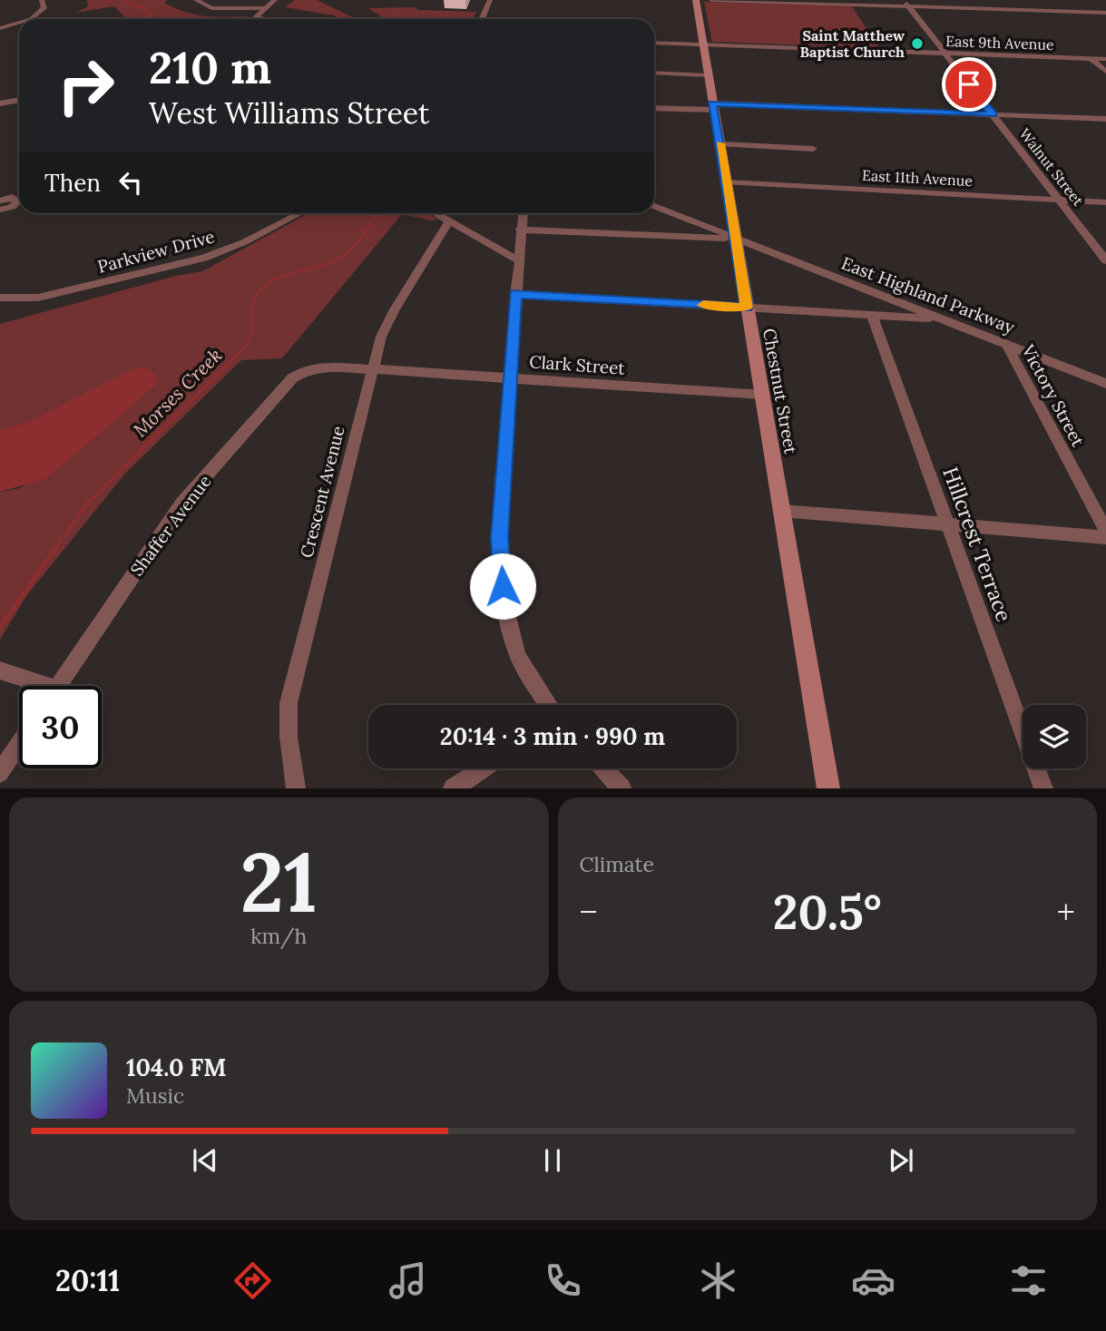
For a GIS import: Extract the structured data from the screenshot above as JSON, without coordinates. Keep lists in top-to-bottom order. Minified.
{"streets":{"street":["East 9th Avenue","Walnut Street","East 11th Avenue","Parkview Drive","East Highland Parkway","Clark Street","Chestnut Street","Victory Street","Crescent Avenue","Shaffer Avenue","Hillcrest Terrace"]},"crossings":[["East 9th Avenue","Walnut Street"],["East 9th Avenue","Chestnut Street"],["Walnut Street","East 11th Avenue"],["East 11th Avenue","Chestnut Street"],["East Highland Parkway","Chestnut Street"],["East Highland Parkway","Victory Street"],["Clark Street","Chestnut Street"],["Clark Street","Crescent Avenue"],["Clark Street","Shaffer Avenue"]],"water":["Morses Creek"],"places":["Saint Matthew Baptist Church"],"page":{"turn":["210 m","West Williams Street"],"then":"Then","limit":"30","trip":"20:14 · 3 min · 990 m","tile":[["21","km/h"],"Climate"],"heat":["−","20.5°","+"],"song":["104.0 FM","Music"],"tabs":"20:11"}}
